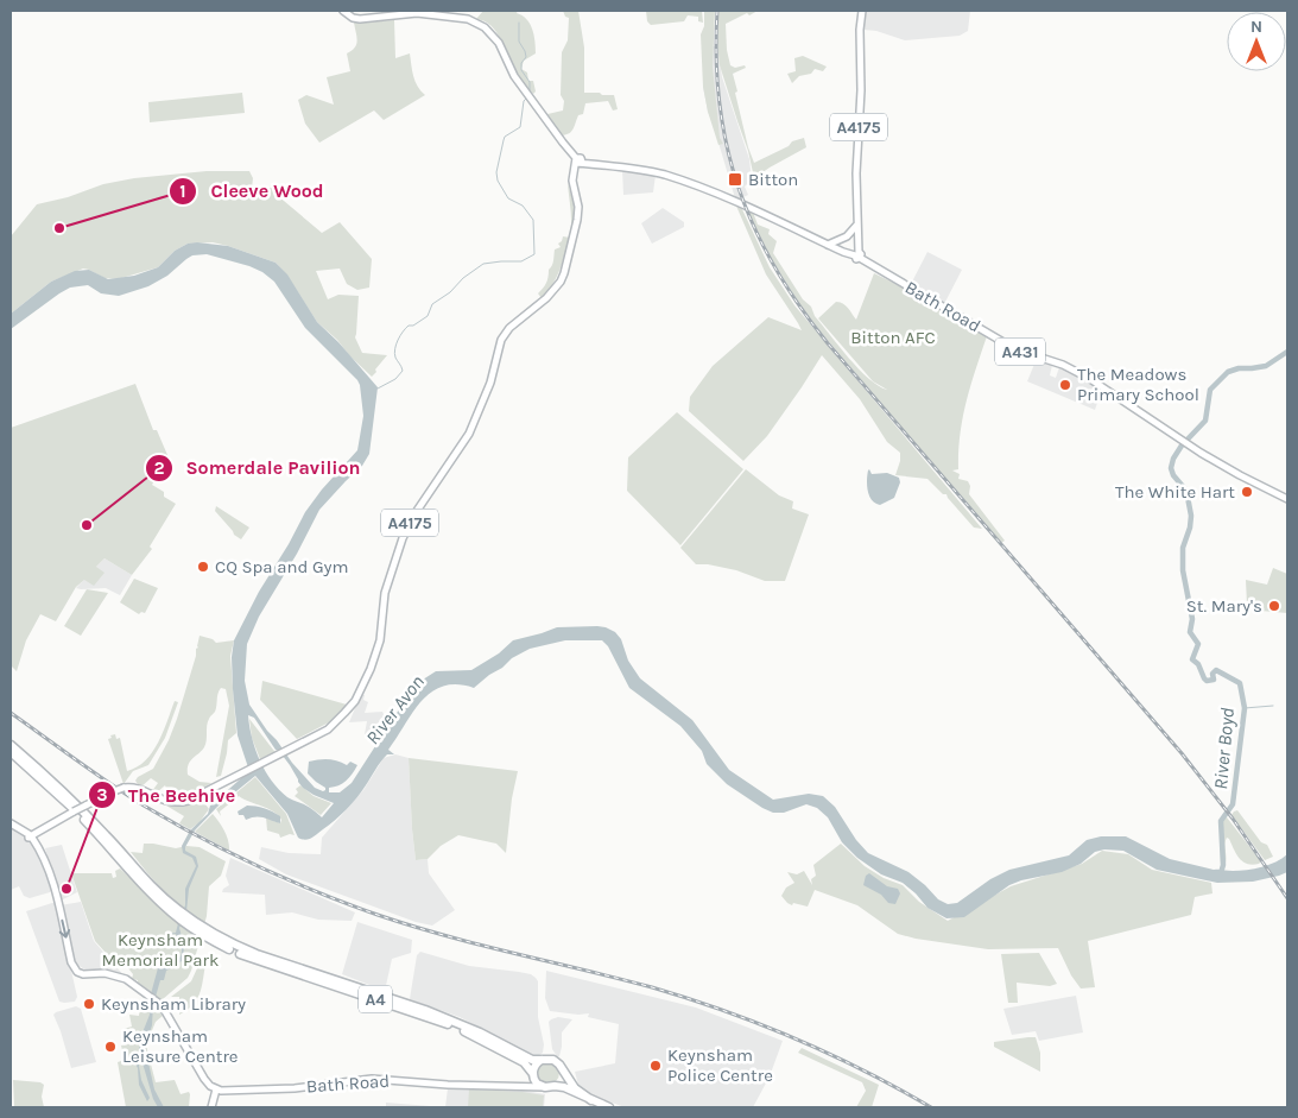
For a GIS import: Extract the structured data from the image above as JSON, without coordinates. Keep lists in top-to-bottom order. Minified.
{"streets":{"highway":["A4"],"main road":["A4175","Bath Road","A431"]},"crossings":[["A4175","Bath Road"],["Bath Road","A4"]],"water":["River Avon","River Boyd"],"parks":["Bitton AFC","Keynsham Memorial Park"],"places":{"transit":["Bitton"],"other":["Cleeve Wood","The Meadows Primary School","The White Hart","Somerdale Pavilion","CQ Spa and Gym","St. Mary's","The Beehive","Keynsham Library","Keynsham Leisure Centre","Keynsham Police Centre"]},"north":"top"}
